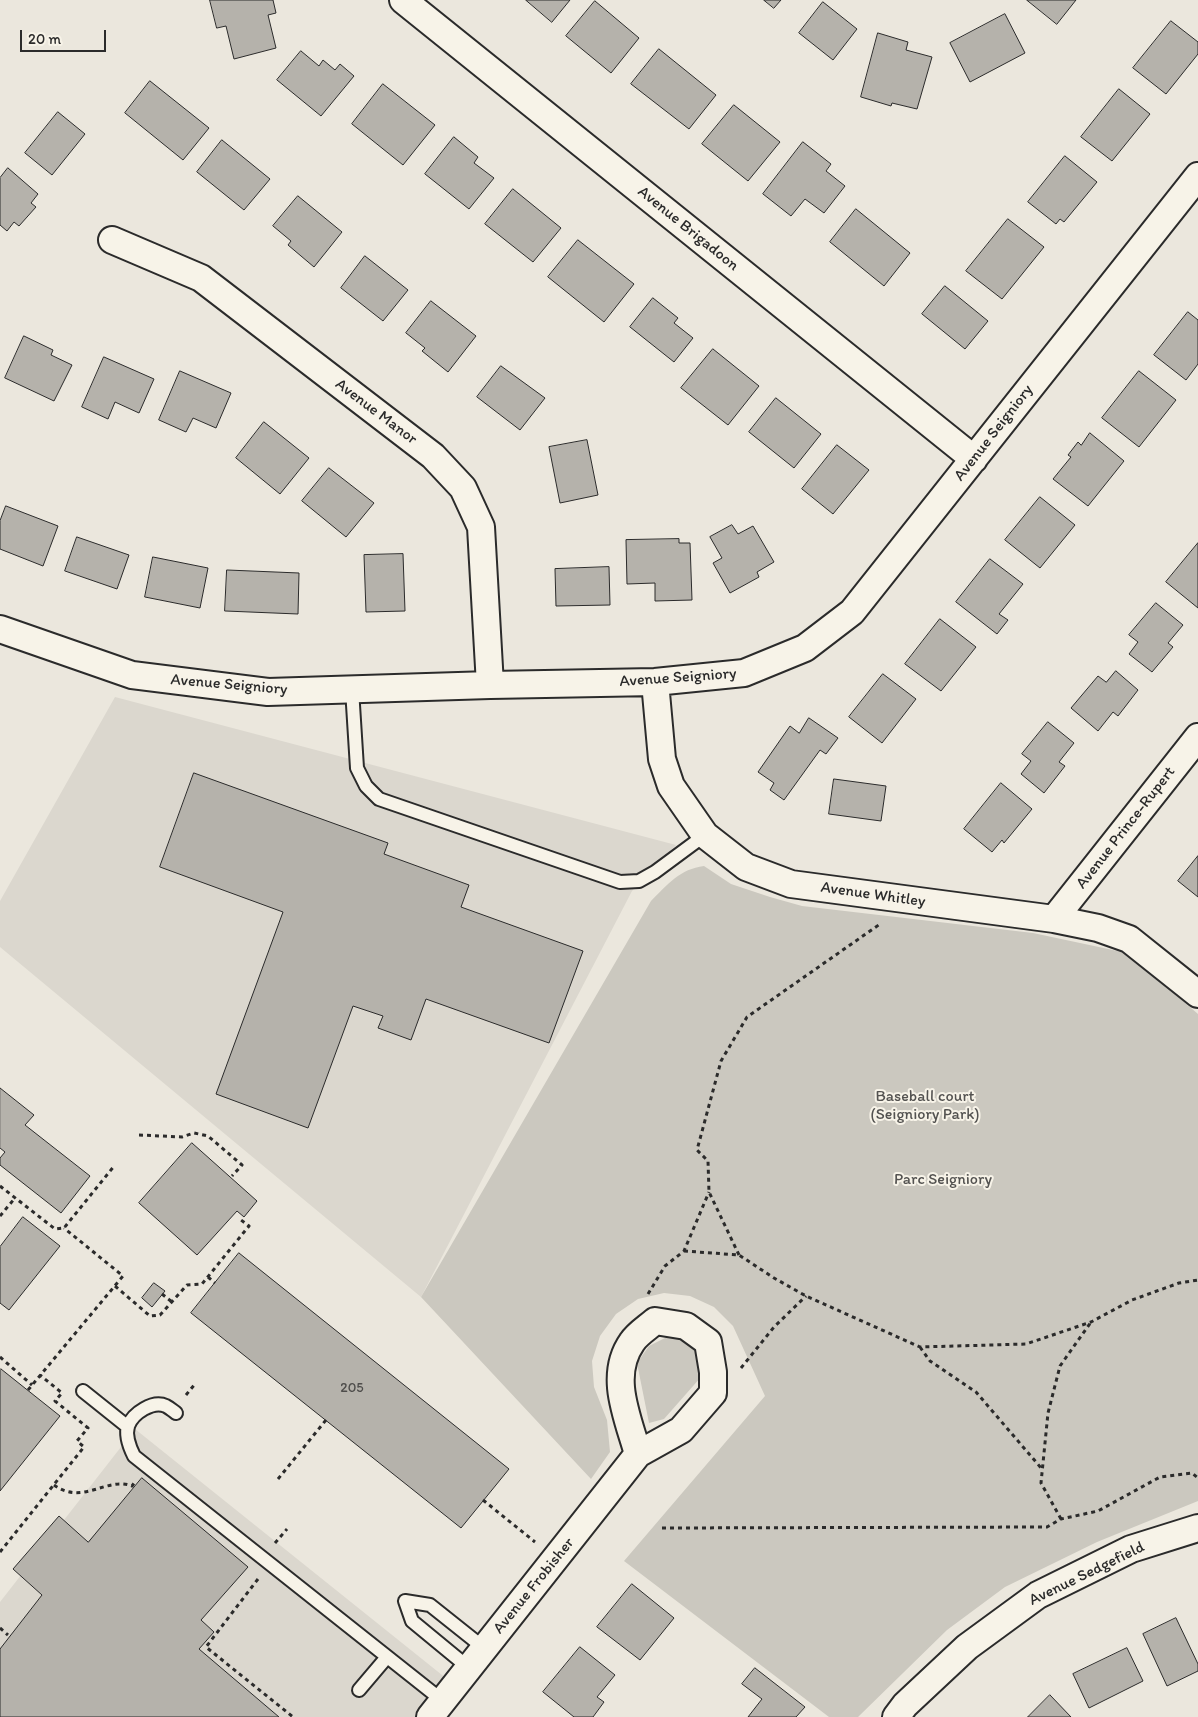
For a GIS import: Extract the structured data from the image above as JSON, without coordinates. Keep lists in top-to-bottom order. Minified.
{"streets":{"street":["Avenue Brigadoon","Avenue Manor","Avenue Seigniory","Avenue Prince-Rupert","Avenue Whitley","Avenue Sedgefield","Avenue Frobisher"]},"crossings":[["Avenue Brigadoon","Avenue Seigniory"],["Avenue Manor","Avenue Seigniory"],["Avenue Seigniory","Avenue Whitley"],["Avenue Prince-Rupert","Avenue Whitley"]],"parks":["Baseball court (Seigniory Park)","Parc Seigniory"],"house_numbers":["205"],"scale_bar":"20 m"}
